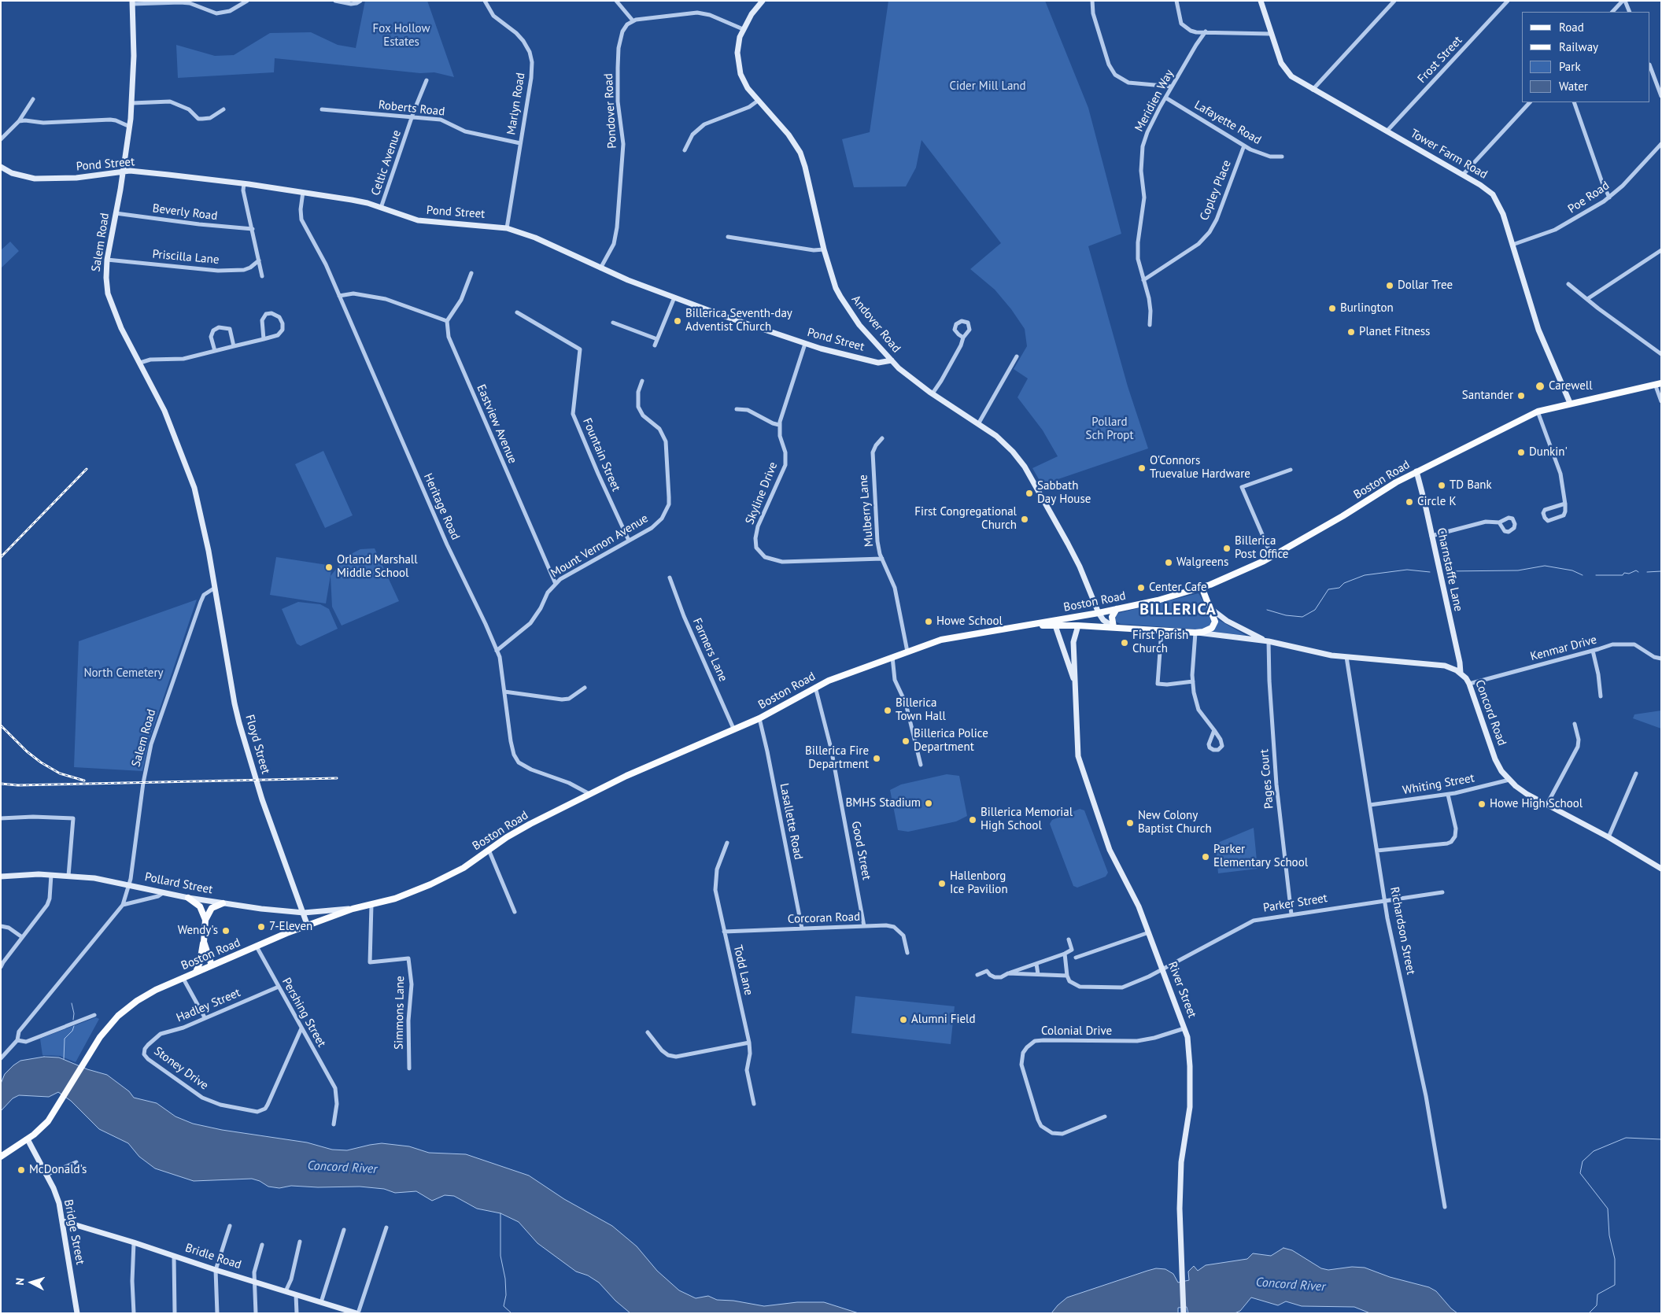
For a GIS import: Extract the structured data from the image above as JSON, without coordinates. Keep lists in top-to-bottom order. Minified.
{"streets":{"main road":["Tower Farm Road","Pond Street","Salem Road","Andover Road","Boston Road","Charnstaffe Lane","Concord Road","Floyd Street","Pollard Street","River Street","Bridge Street","Bridle Road"],"street":["Frost Street","Meridien Way","Marlyn Road","Roberts Road","Pondover Road","Lafayette Road","Celtic Avenue","Copley Place","Poe Road","Beverly Road","Priscilla Lane","Eastview Avenue","Fountain Street","Skyline Drive","Heritage Road","Mulberry Lane","Mount Vernon Avenue","Kenmar Drive","Farmers Lane","Pages Court","Whiting Street","Lasallette Road","Good Street","Parker Street","Corcoran Road","Richardson Street","Todd Lane","Hadley Street","Pershing Street","Simmons Lane","Colonial Drive","Stoney Drive"]},"crossings":[["Frost Street","Tower Farm Road"],["Meridien Way","Lafayette Road"],["Meridien Way","Copley Place"],["Marlyn Road","Roberts Road"],["Marlyn Road","Pond Street"],["Roberts Road","Celtic Avenue"],["Pondover Road","Pond Street"],["Lafayette Road","Copley Place"],["Tower Farm Road","Poe Road"],["Tower Farm Road","Boston Road"],["Celtic Avenue","Pond Street"],["Pond Street","Salem Road"],["Pond Street","Andover Road"],["Pond Street","Skyline Drive"],["Pond Street","Heritage Road"],["Beverly Road","Salem Road"],["Salem Road","Priscilla Lane"],["Salem Road","Floyd Street"],["Salem Road","Pollard Street"],["Andover Road","Boston Road"],["Eastview Avenue","Mount Vernon Avenue"],["Fountain Street","Mount Vernon Avenue"],["Boston Road","Heritage Road"],["Boston Road","Mulberry Lane"],["Boston Road","Charnstaffe Lane"],["Boston Road","Farmers Lane"],["Boston Road","Concord Road"],["Boston Road","Floyd Street"],["Boston Road","Lasallette Road"],["Boston Road","Good Street"],["Boston Road","Pollard Street"],["Boston Road","River Street"],["Boston Road","Pershing Street"],["Boston Road","Simmons Lane"],["Boston Road","Bridge Street"],["Skyline Drive","Mulberry Lane"],["Heritage Road","Mount Vernon Avenue"],["Charnstaffe Lane","Concord Road"],["Kenmar Drive","Concord Road"],["Concord Road","Pages Court"],["Concord Road","Whiting Street"],["Concord Road","Richardson Street"],["Concord Road","River Street"],["Floyd Street","Pollard Street"],["Pages Court","Parker Street"],["Whiting Street","Richardson Street"],["Lasallette Road","Corcoran Road"],["Good Street","Corcoran Road"],["Parker Street","Richardson Street"],["Parker Street","River Street"],["Corcoran Road","Todd Lane"],["River Street","Colonial Drive"],["Hadley Street","Pershing Street"],["Hadley Street","Stoney Drive"],["Pershing Street","Stoney Drive"],["Bridge Street","Bridle Road"]],"districts":["BILLERICA"],"water":["Concord River"],"parks":["Fox Hollow Estates","Cider Mill Land","Pollard Sch Propt","North Cemetery"],"places":["Dollar Tree","Burlington","Billerica Seventh-day Adventist Church","Planet Fitness","Carewell","Santander","Dunkin'","O'Connors Truevalue Hardware","TD Bank","Sabbath Day House","Circle K","First Congregational Church","Billerica Post Office","Walgreens","Orland Marshall Middle School","Center Cafe","Howe School","First Parish Church","Billerica Town Hall","Billerica Police Department","Billerica Fire Department","BMHS Stadium","Howe High School","Billerica Memorial High School","New Colony Baptist Church","Parker Elementary School","Hallenborg Ice Pavilion","7-Eleven","Wendy's","Alumni Field","McDonald's"],"legend":["Road","Railway","Park","Water"],"north":"left"}
